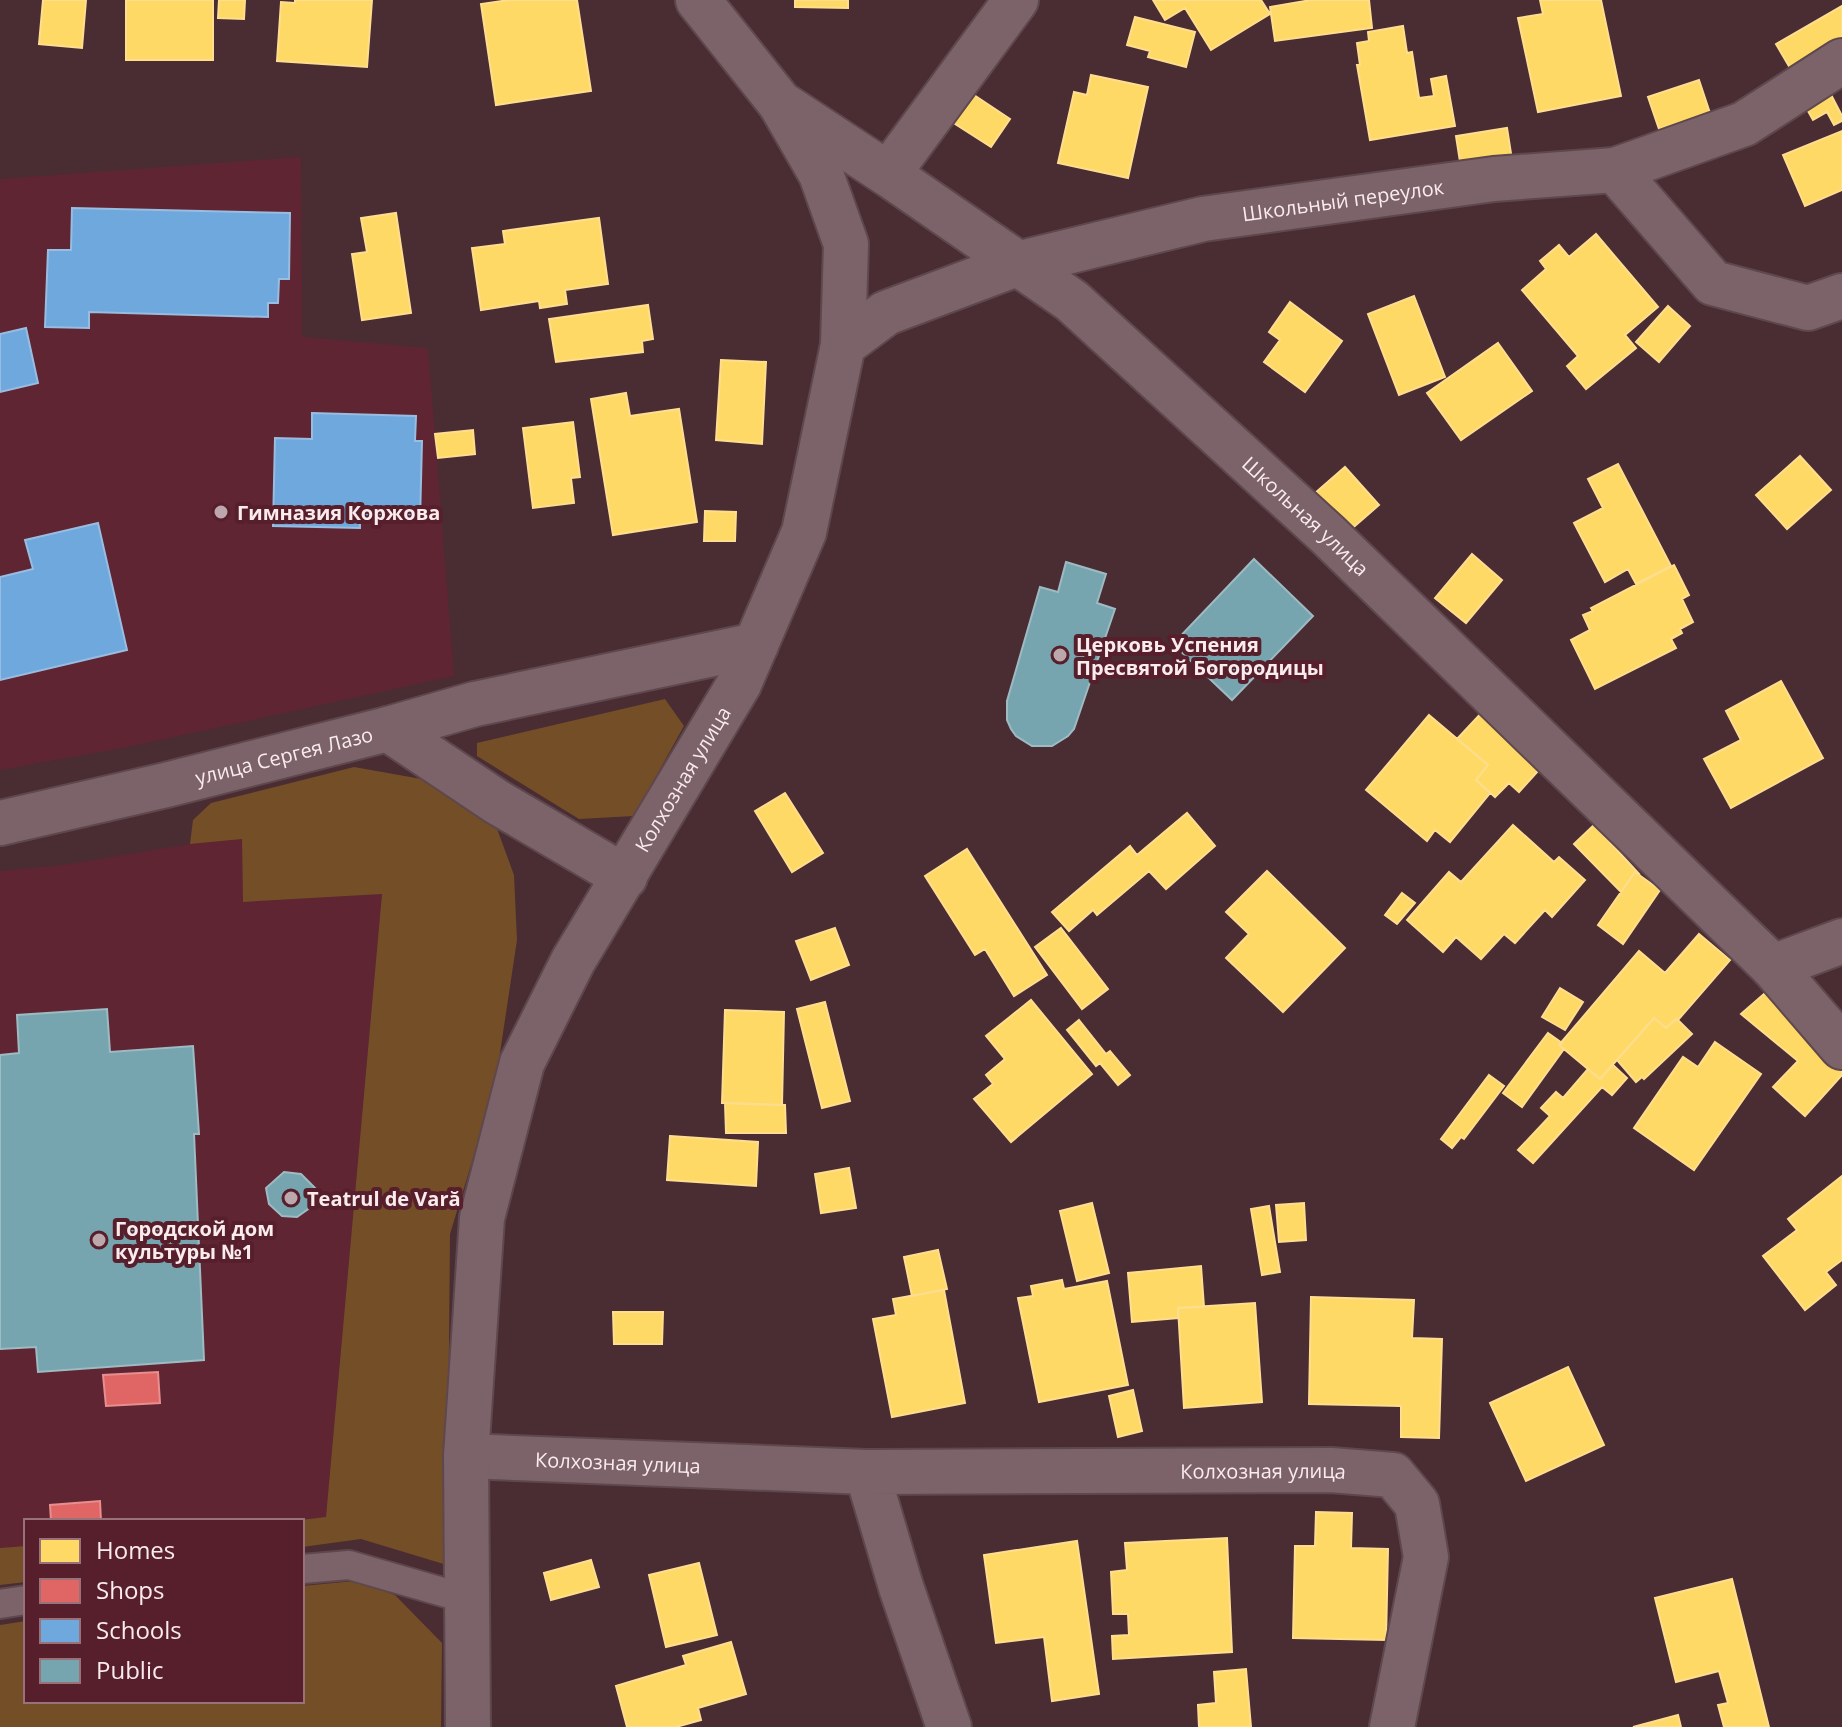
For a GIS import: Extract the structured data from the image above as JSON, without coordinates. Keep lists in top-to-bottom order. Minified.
{"streets":{"street":["Школьный переулок","Школьная улица","улица Сергея Лазо","Колхозная улица"]},"crossings":[["Школьный переулок","Школьная улица"],["Школьный переулок","Колхозная улица"],["Школьная улица","Колхозная улица"],["улица Сергея Лазо","Колхозная улица"]],"places":["Гимназия Коржова","Церковь Успения Пресвятой Богородицы","Teatrul de Vară","Городской дом культуры №1"],"legend":["Homes","Shops","Schools","Public"]}
